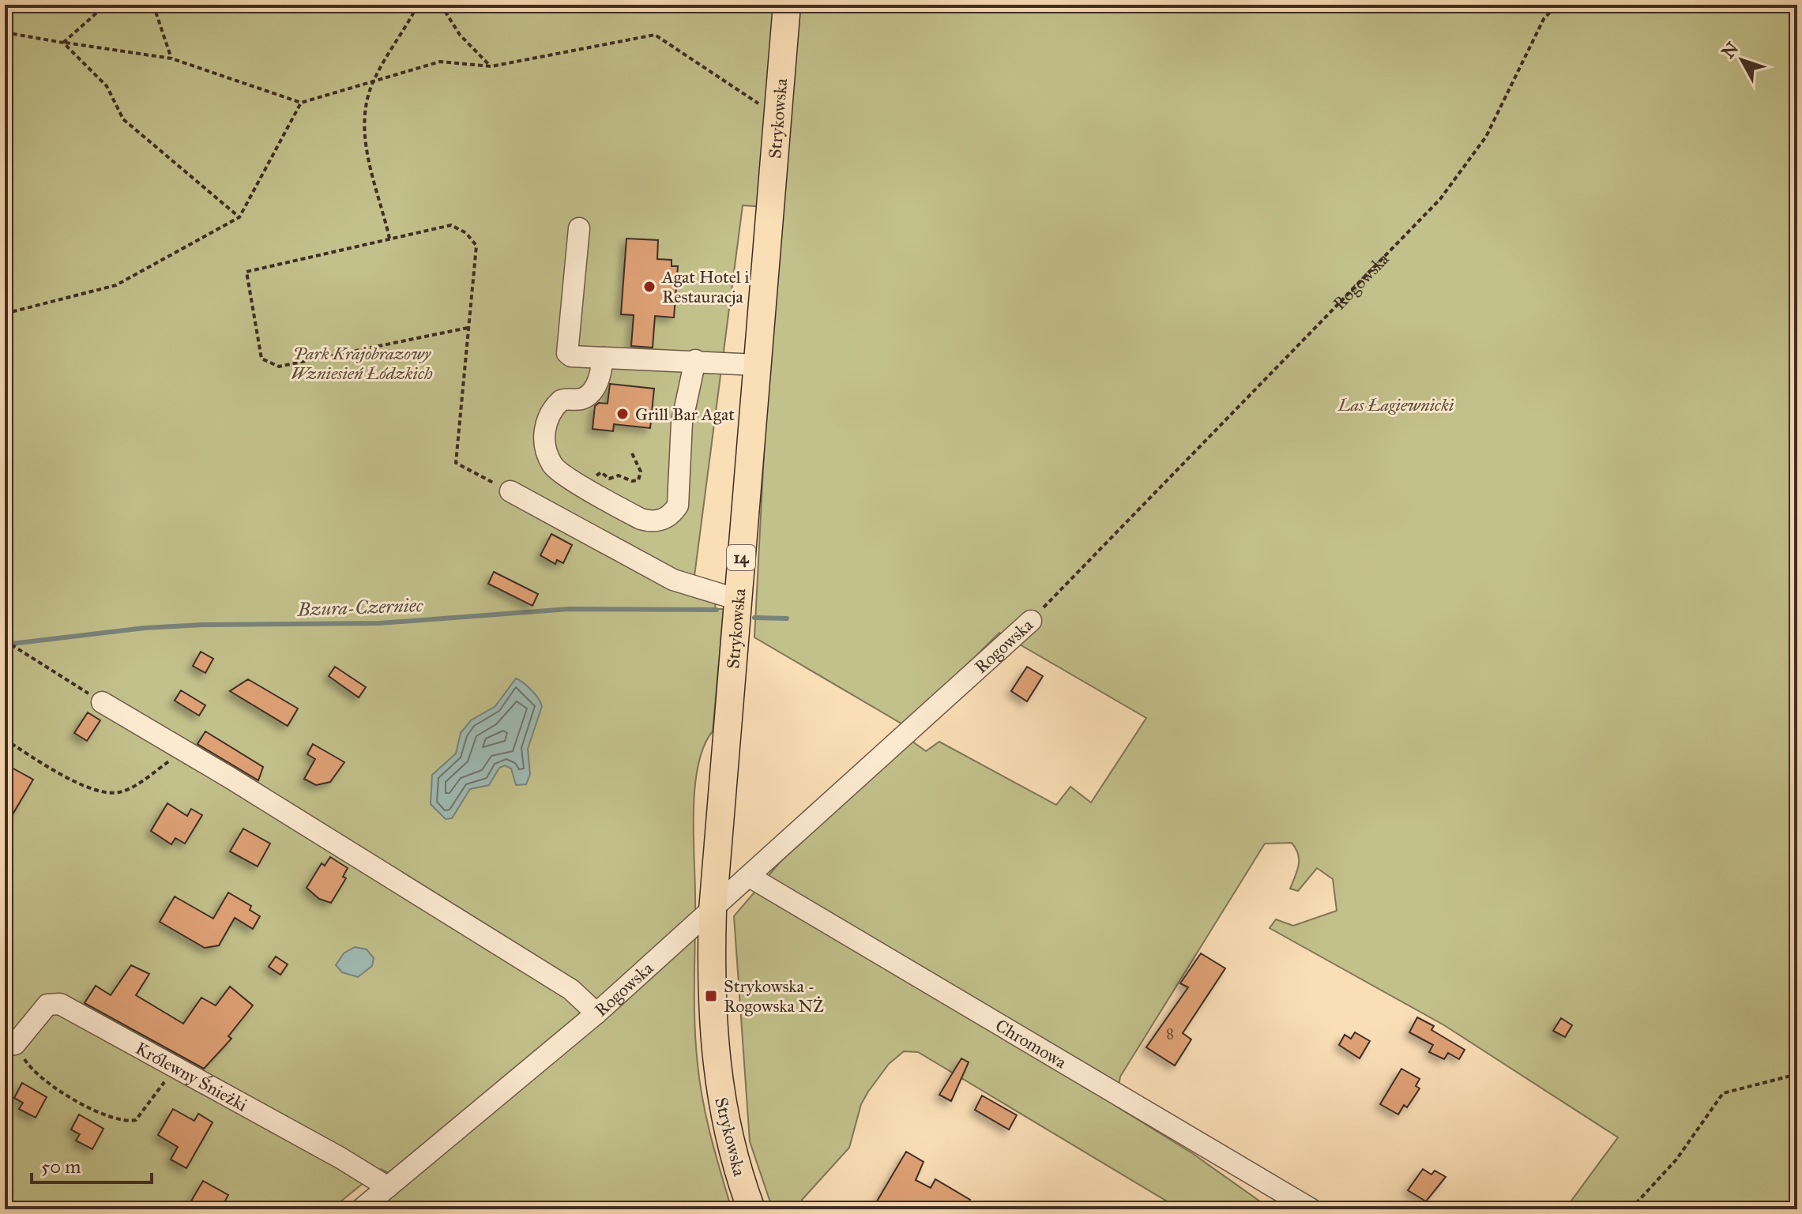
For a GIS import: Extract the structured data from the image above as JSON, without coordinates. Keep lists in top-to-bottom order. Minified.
{"streets":{"main road":["Strykowska","14"],"street":["Rogowska","Chromowa","Królewny Śnieżki"]},"crossings":[["Strykowska","Rogowska"],["Rogowska","Chromowa"],["Rogowska","Królewny Śnieżki"]],"water":["Bzura-Czerniec"],"parks":["Park Krajobrazowy Wzniesień Łódzkich","Las Łagiewnicki"],"places":{"other":["Agat Hotel i Restauracja","Grill Bar Agat"],"transit":["Strykowska - Rogowska NŻ"]},"house_numbers":["8"],"scale_bar":"50 m","north":"top left"}
